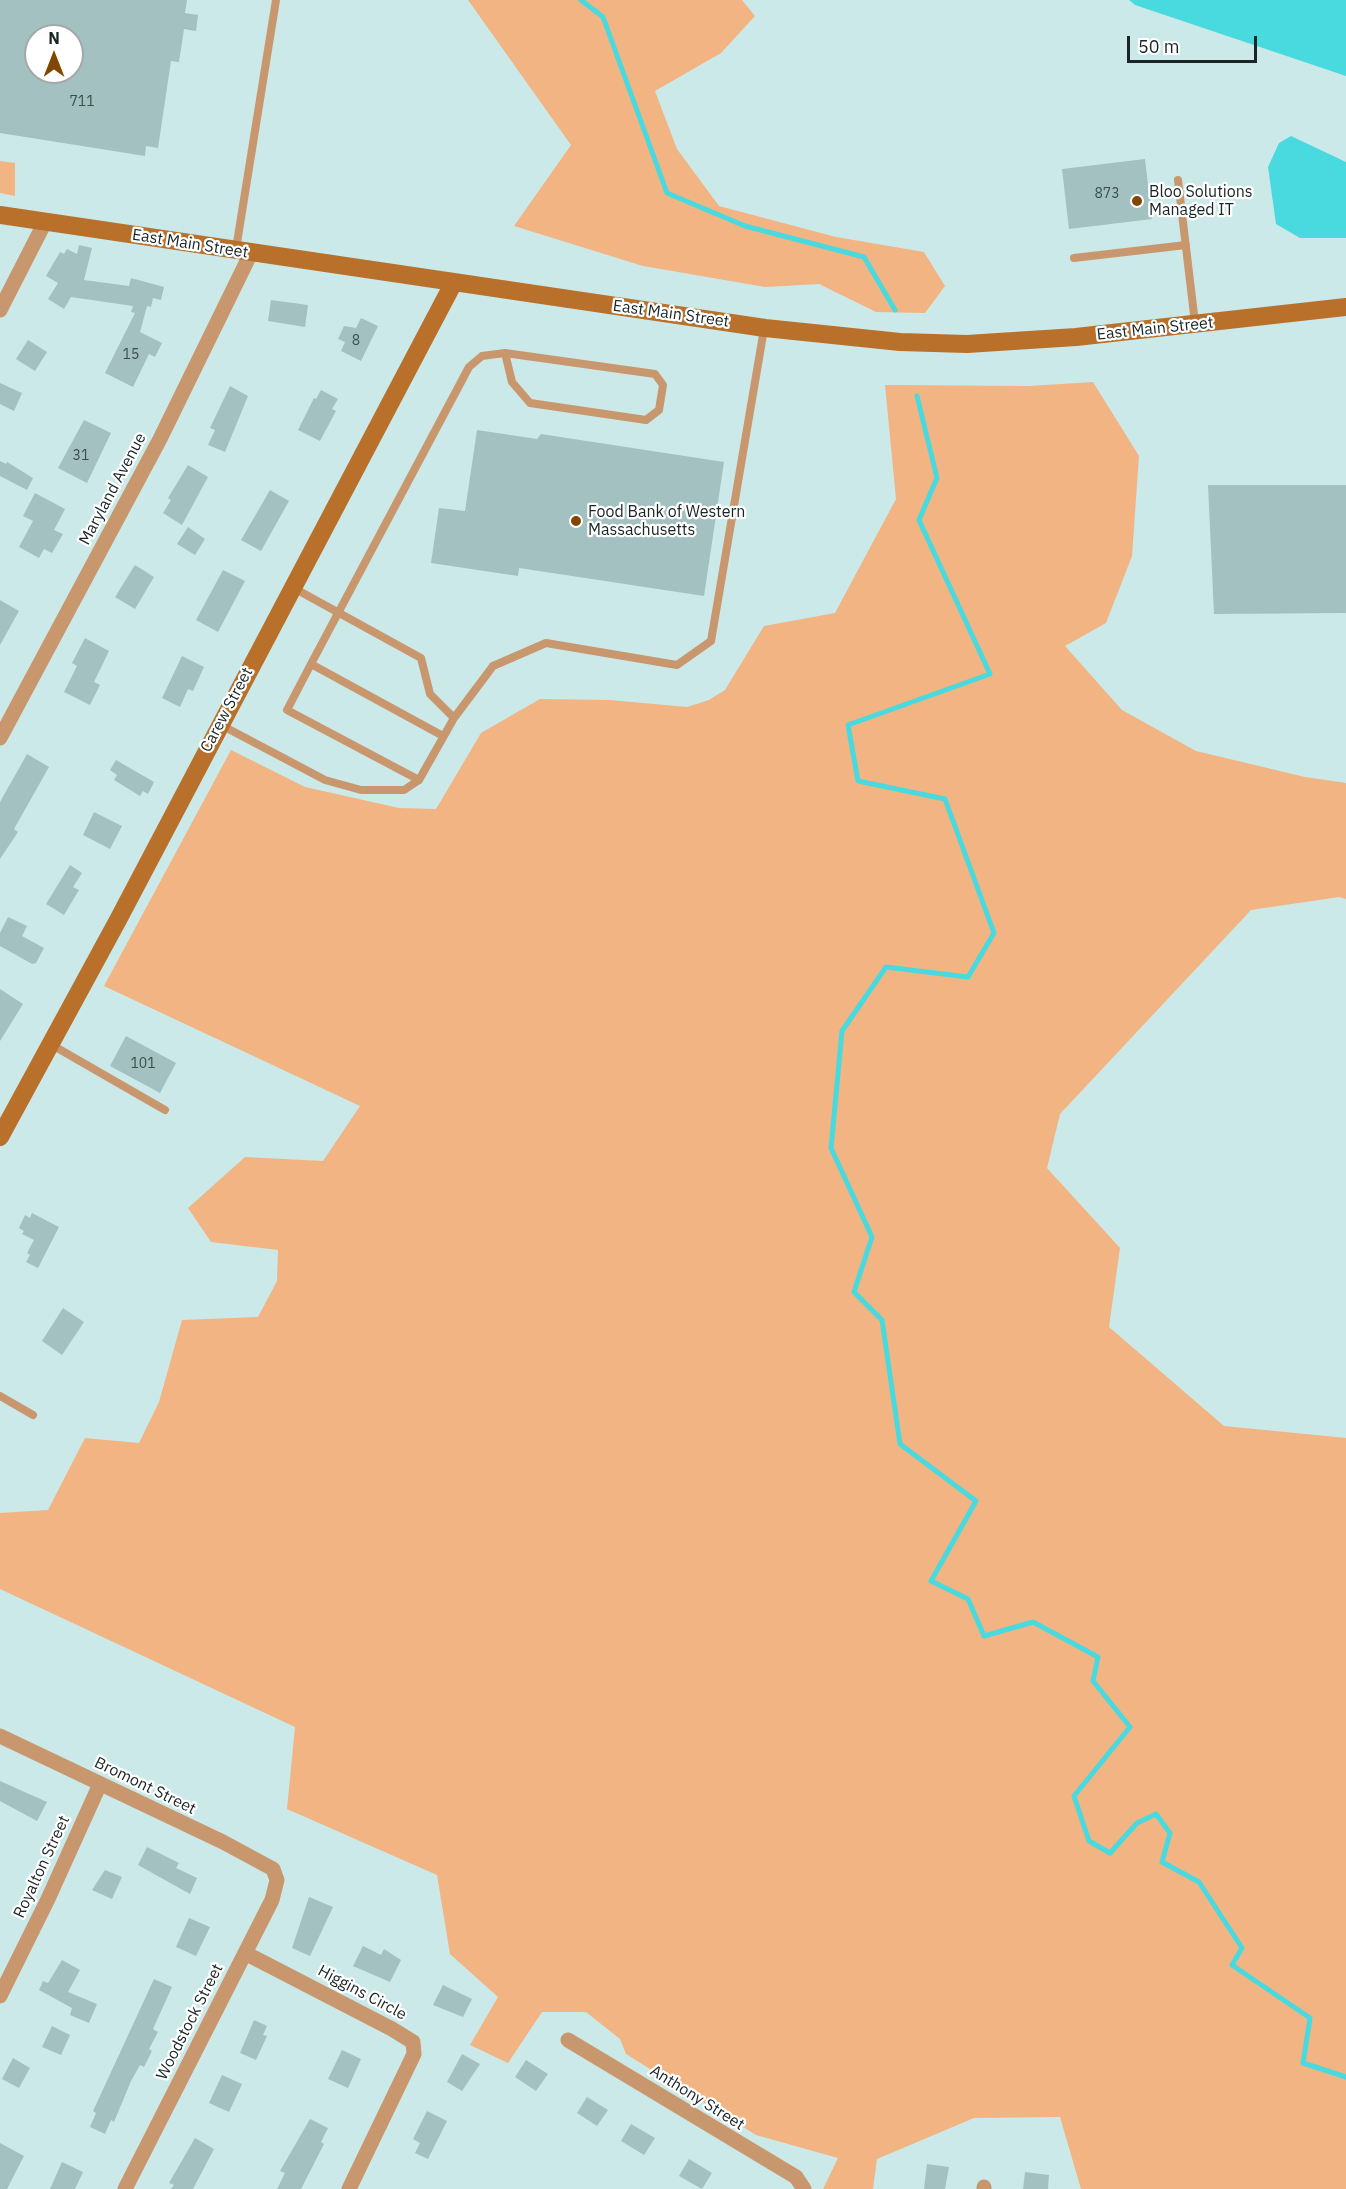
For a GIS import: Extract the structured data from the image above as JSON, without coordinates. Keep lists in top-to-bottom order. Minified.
{"streets":{"main road":["East Main Street","Carew Street"],"street":["Maryland Avenue","Bromont Street","Royalton Street","Higgins Circle","Woodstock Street","Anthony Street"]},"crossings":[["East Main Street","Maryland Avenue"],["East Main Street","Carew Street"],["Bromont Street","Royalton Street"],["Bromont Street","Woodstock Street"],["Higgins Circle","Woodstock Street"]],"places":["Bloo Solutions Managed IT","Food Bank of Western Massachusetts"],"house_numbers":["711","873","8","15","31","101"],"scale_bar":"50 m","north":"top"}
